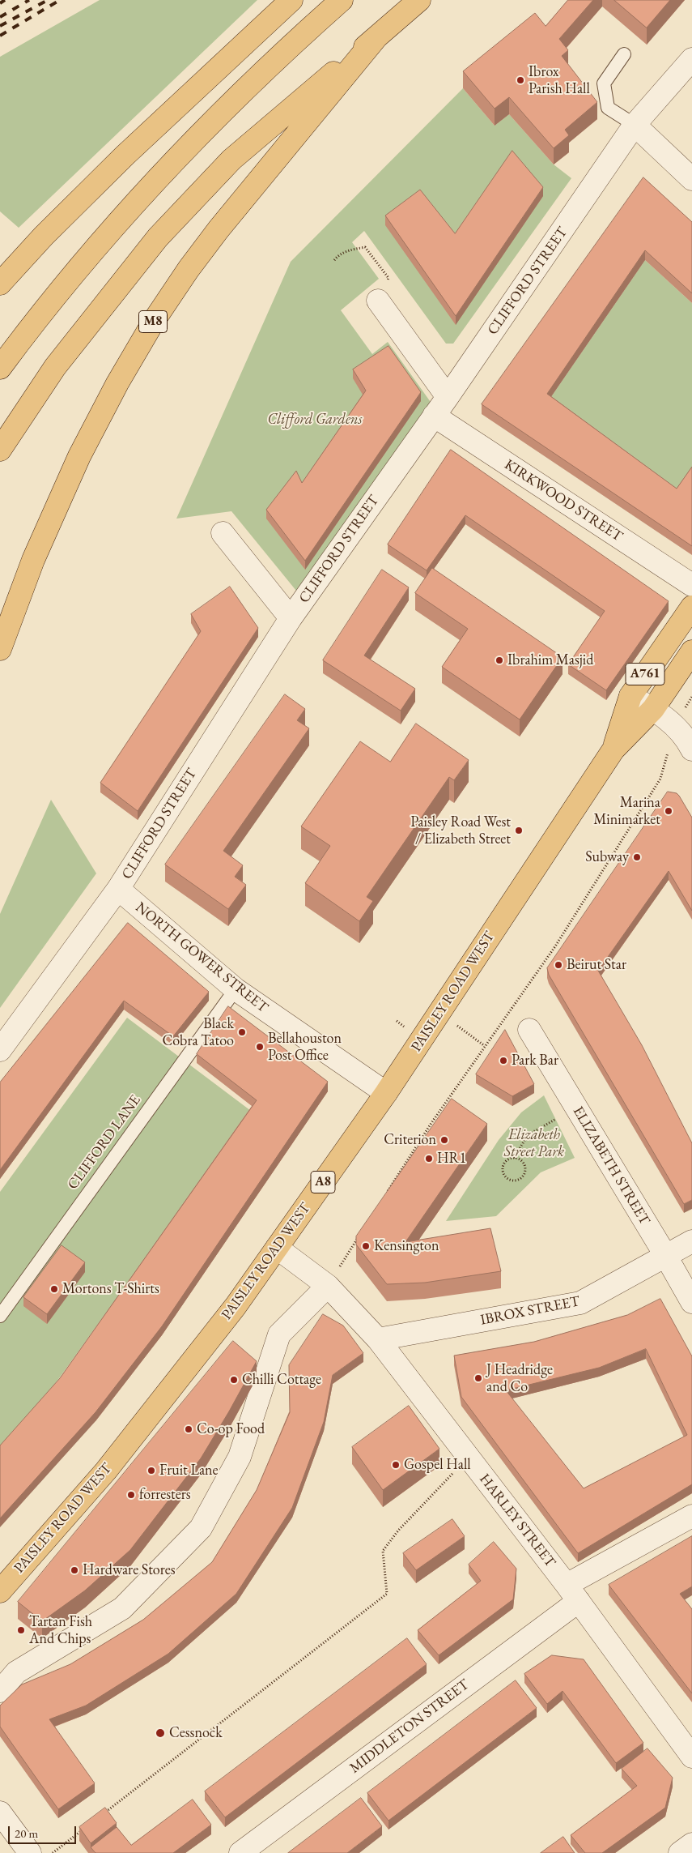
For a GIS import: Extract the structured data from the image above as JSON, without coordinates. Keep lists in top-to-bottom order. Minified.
{"streets":{"main road":["M8","A761","PAISLEY ROAD WEST","A8"],"street":["CLIFFORD STREET","KIRKWOOD STREET","NORTH GOWER STREET","ELIZABETH STREET","IBROX STREET","HARLEY STREET","MIDDLETON STREET"],"lane":["CLIFFORD LANE"]},"crossings":[["CLIFFORD STREET","KIRKWOOD STREET"],["CLIFFORD STREET","NORTH GOWER STREET"],["NORTH GOWER STREET","PAISLEY ROAD WEST"],["NORTH GOWER STREET","CLIFFORD LANE"],["PAISLEY ROAD WEST","HARLEY STREET"],["ELIZABETH STREET","IBROX STREET"],["IBROX STREET","HARLEY STREET"],["HARLEY STREET","MIDDLETON STREET"]],"parks":["Clifford Gardens","Elizabeth Street Park"],"places":["Ibrox Parish Hall","Ibrahim Masjid","Marina Minimarket","Paisley Road West / Elizabeth Street","Subway","Beirut Star","Black Cobra Tatoo","Bellahouston Post Office","Park Bar","Criterion","HR1","Kensington","Mortons T-Shirts","J Headridge and Co","Chilli Cottage","Co-op Food","Gospel Hall","Fruit Lane","forresters","Hardware Stores","Tartan Fish And Chips","Cessnock"],"scale_bar":"20 m"}
